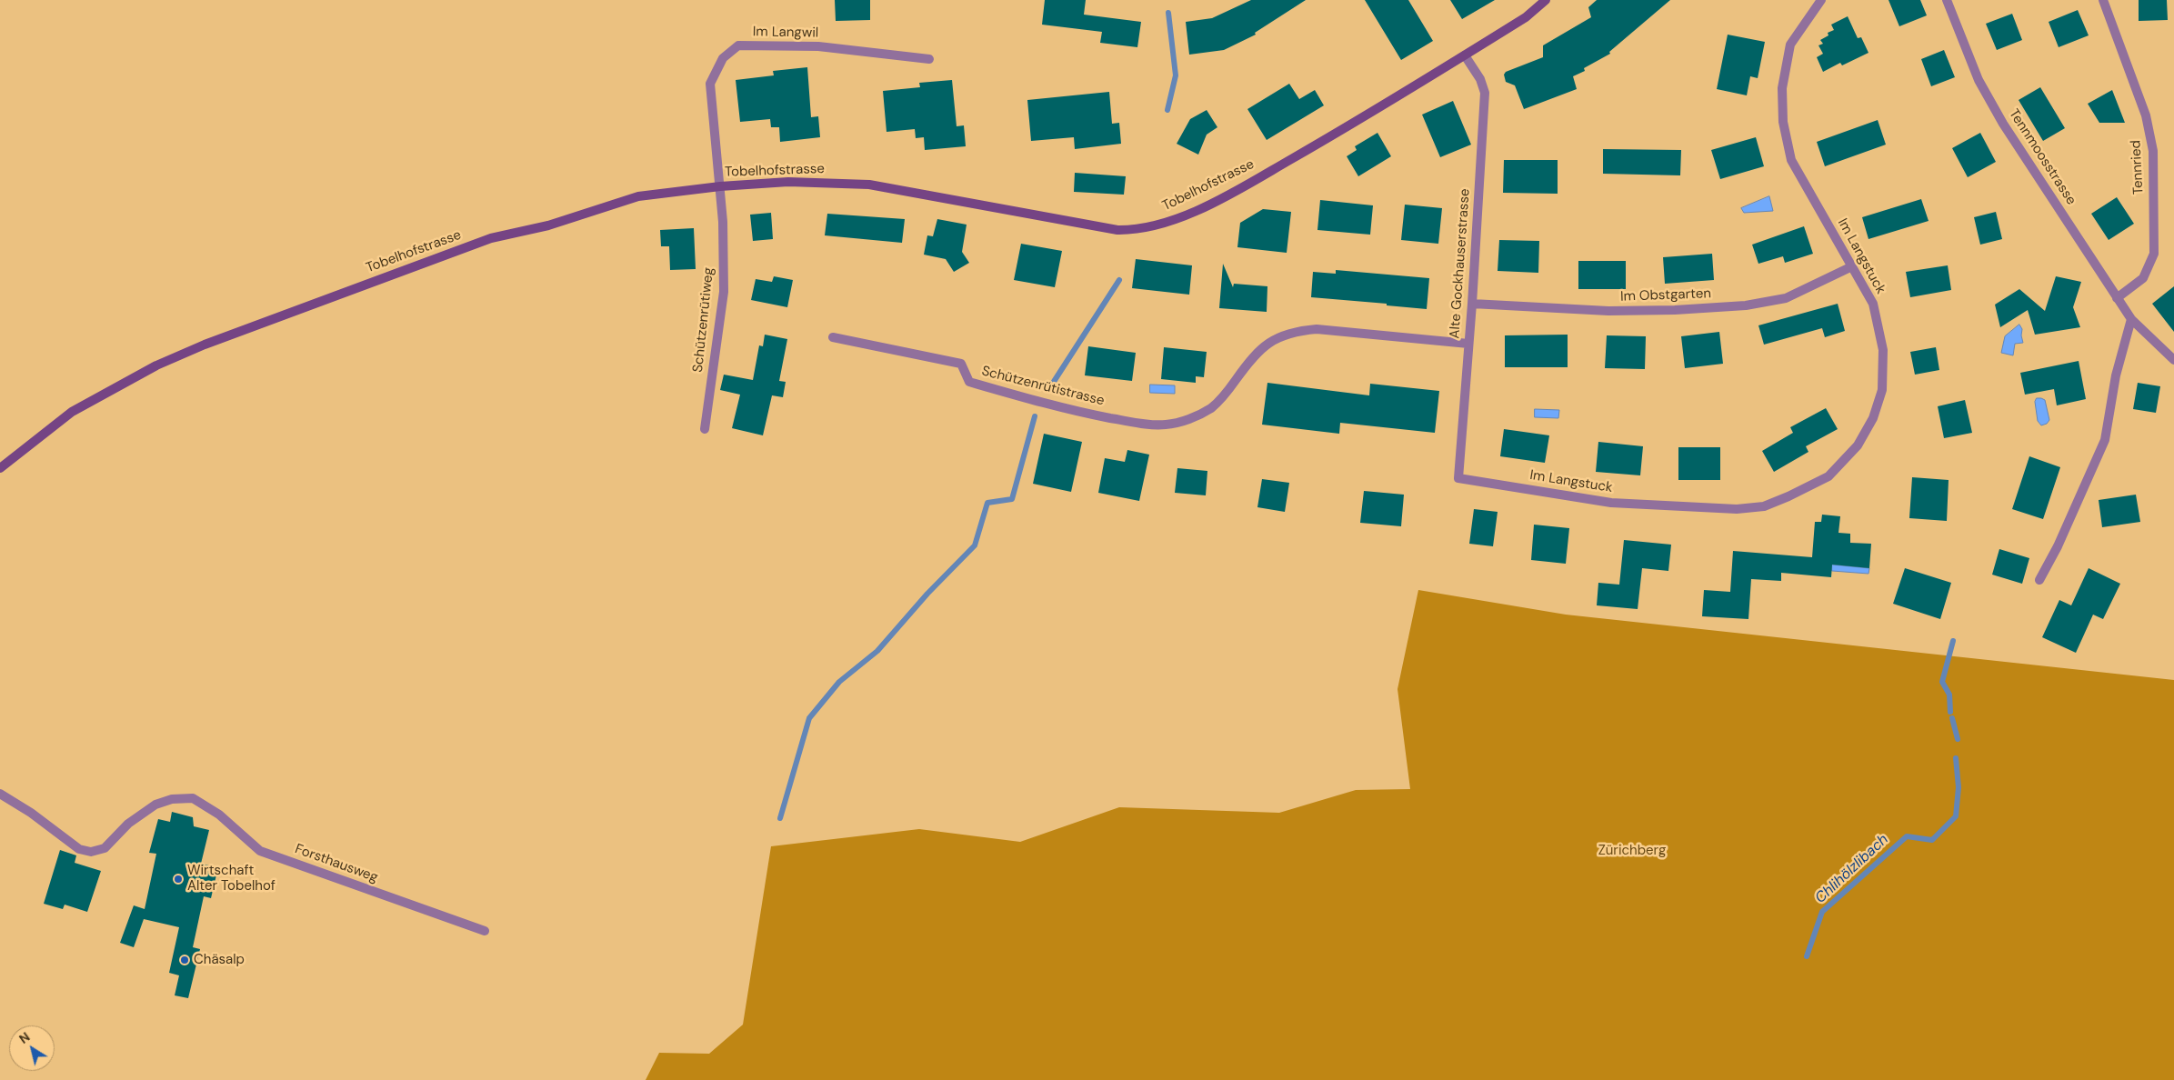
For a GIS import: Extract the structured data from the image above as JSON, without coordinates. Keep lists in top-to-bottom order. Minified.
{"streets":{"main road":["Tobelhofstrasse"],"street":["Im Langwil","Tennmoosstrasse","Tennried","Im Langstuck","Alte Gockhauserstrasse","Im Obstgarten","Schützenrütiweg","Schützenrütistrasse","Forsthausweg"]},"crossings":[["Im Langwil","Tobelhofstrasse"],["Im Langwil","Schützenrütiweg"],["Tennmoosstrasse","Tennried"],["Tobelhofstrasse","Alte Gockhauserstrasse"],["Tobelhofstrasse","Schützenrütiweg"],["Im Langstuck","Alte Gockhauserstrasse"],["Im Langstuck","Im Obstgarten"],["Alte Gockhauserstrasse","Im Obstgarten"],["Alte Gockhauserstrasse","Schützenrütistrasse"]],"water":["Chlihölzlibach"],"parks":["Zürichberg"],"places":["Wirtschaft Alter Tobelhof","Chäsalp"],"north":"top left"}
